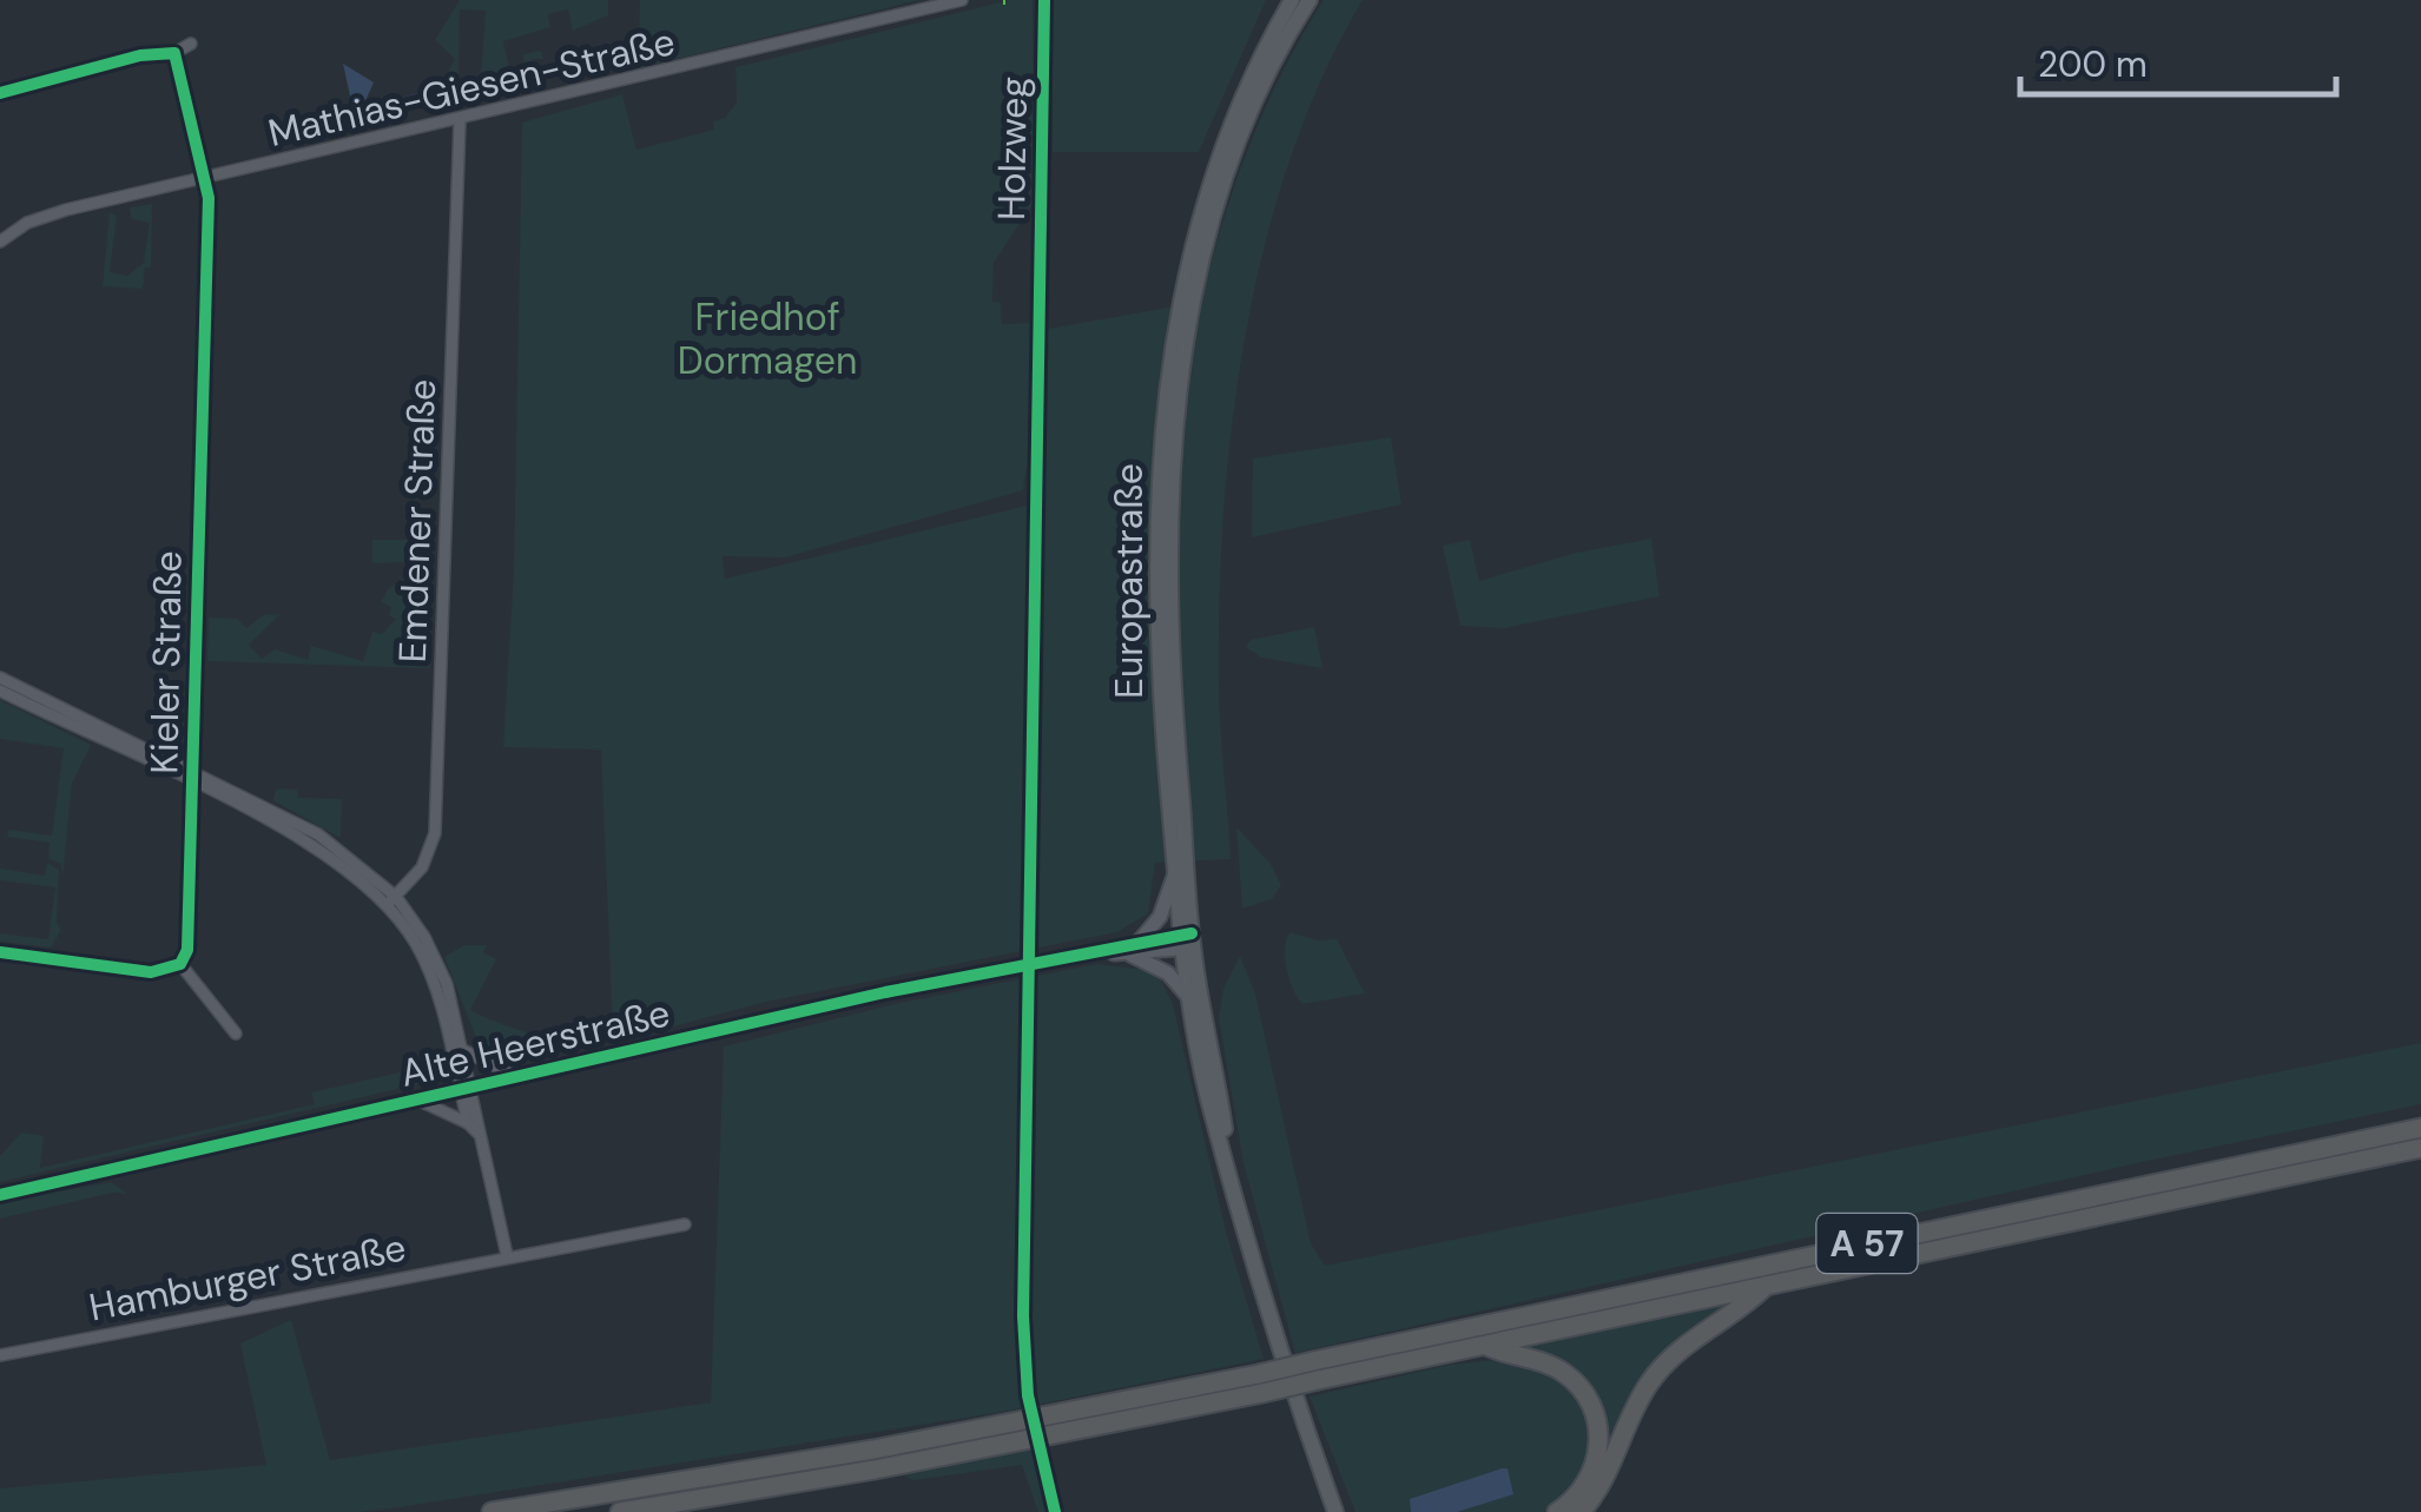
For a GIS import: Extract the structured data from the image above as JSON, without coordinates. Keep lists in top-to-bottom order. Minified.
{"streets":{"highway":["A 57"],"main road":["Europastraße"],"street":["Mathias-Giesen-Straße","Holzweg","Emdener Straße","Kieler Straße","Alte Heerstraße","Hamburger Straße"]},"crossings":[["Mathias-Giesen-Straße","Emdener Straße"],["Mathias-Giesen-Straße","Kieler Straße"],["Europastraße","Alte Heerstraße"]],"parks":["Friedhof Dormagen"],"scale_bar":"200 m"}
